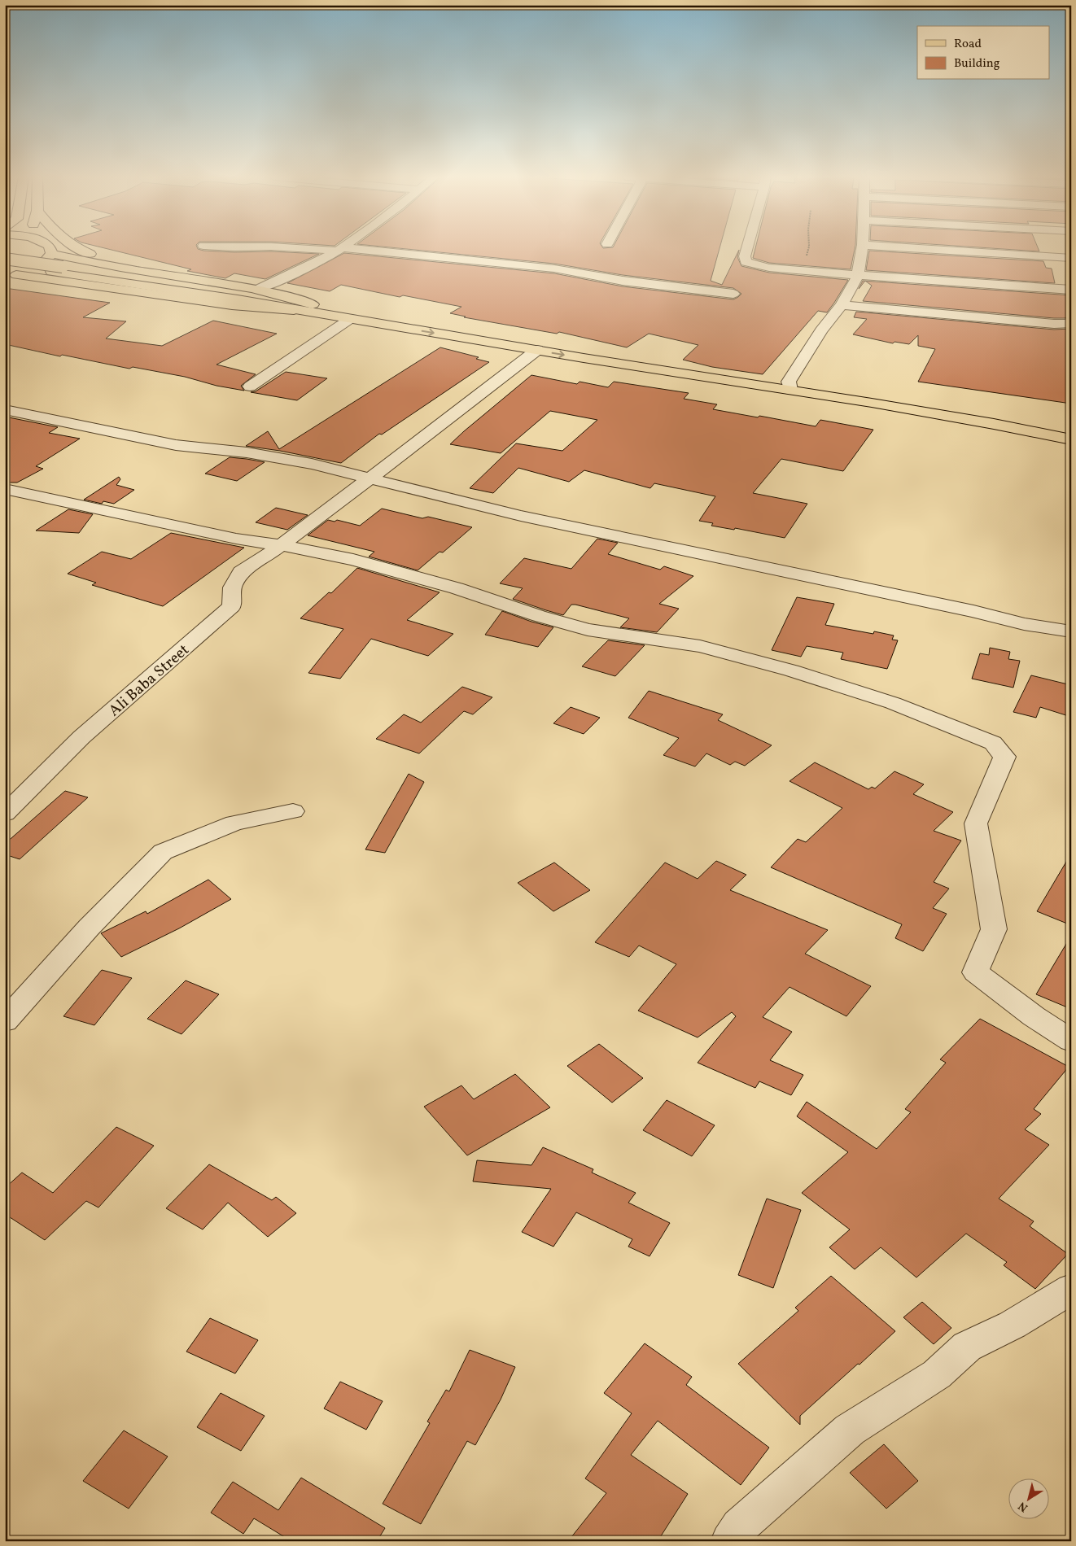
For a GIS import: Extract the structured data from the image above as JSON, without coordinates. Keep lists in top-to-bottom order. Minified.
{"streets":{"street":["Ali Baba Street"]},"legend":["Road","Building"],"north":"bottom left"}
